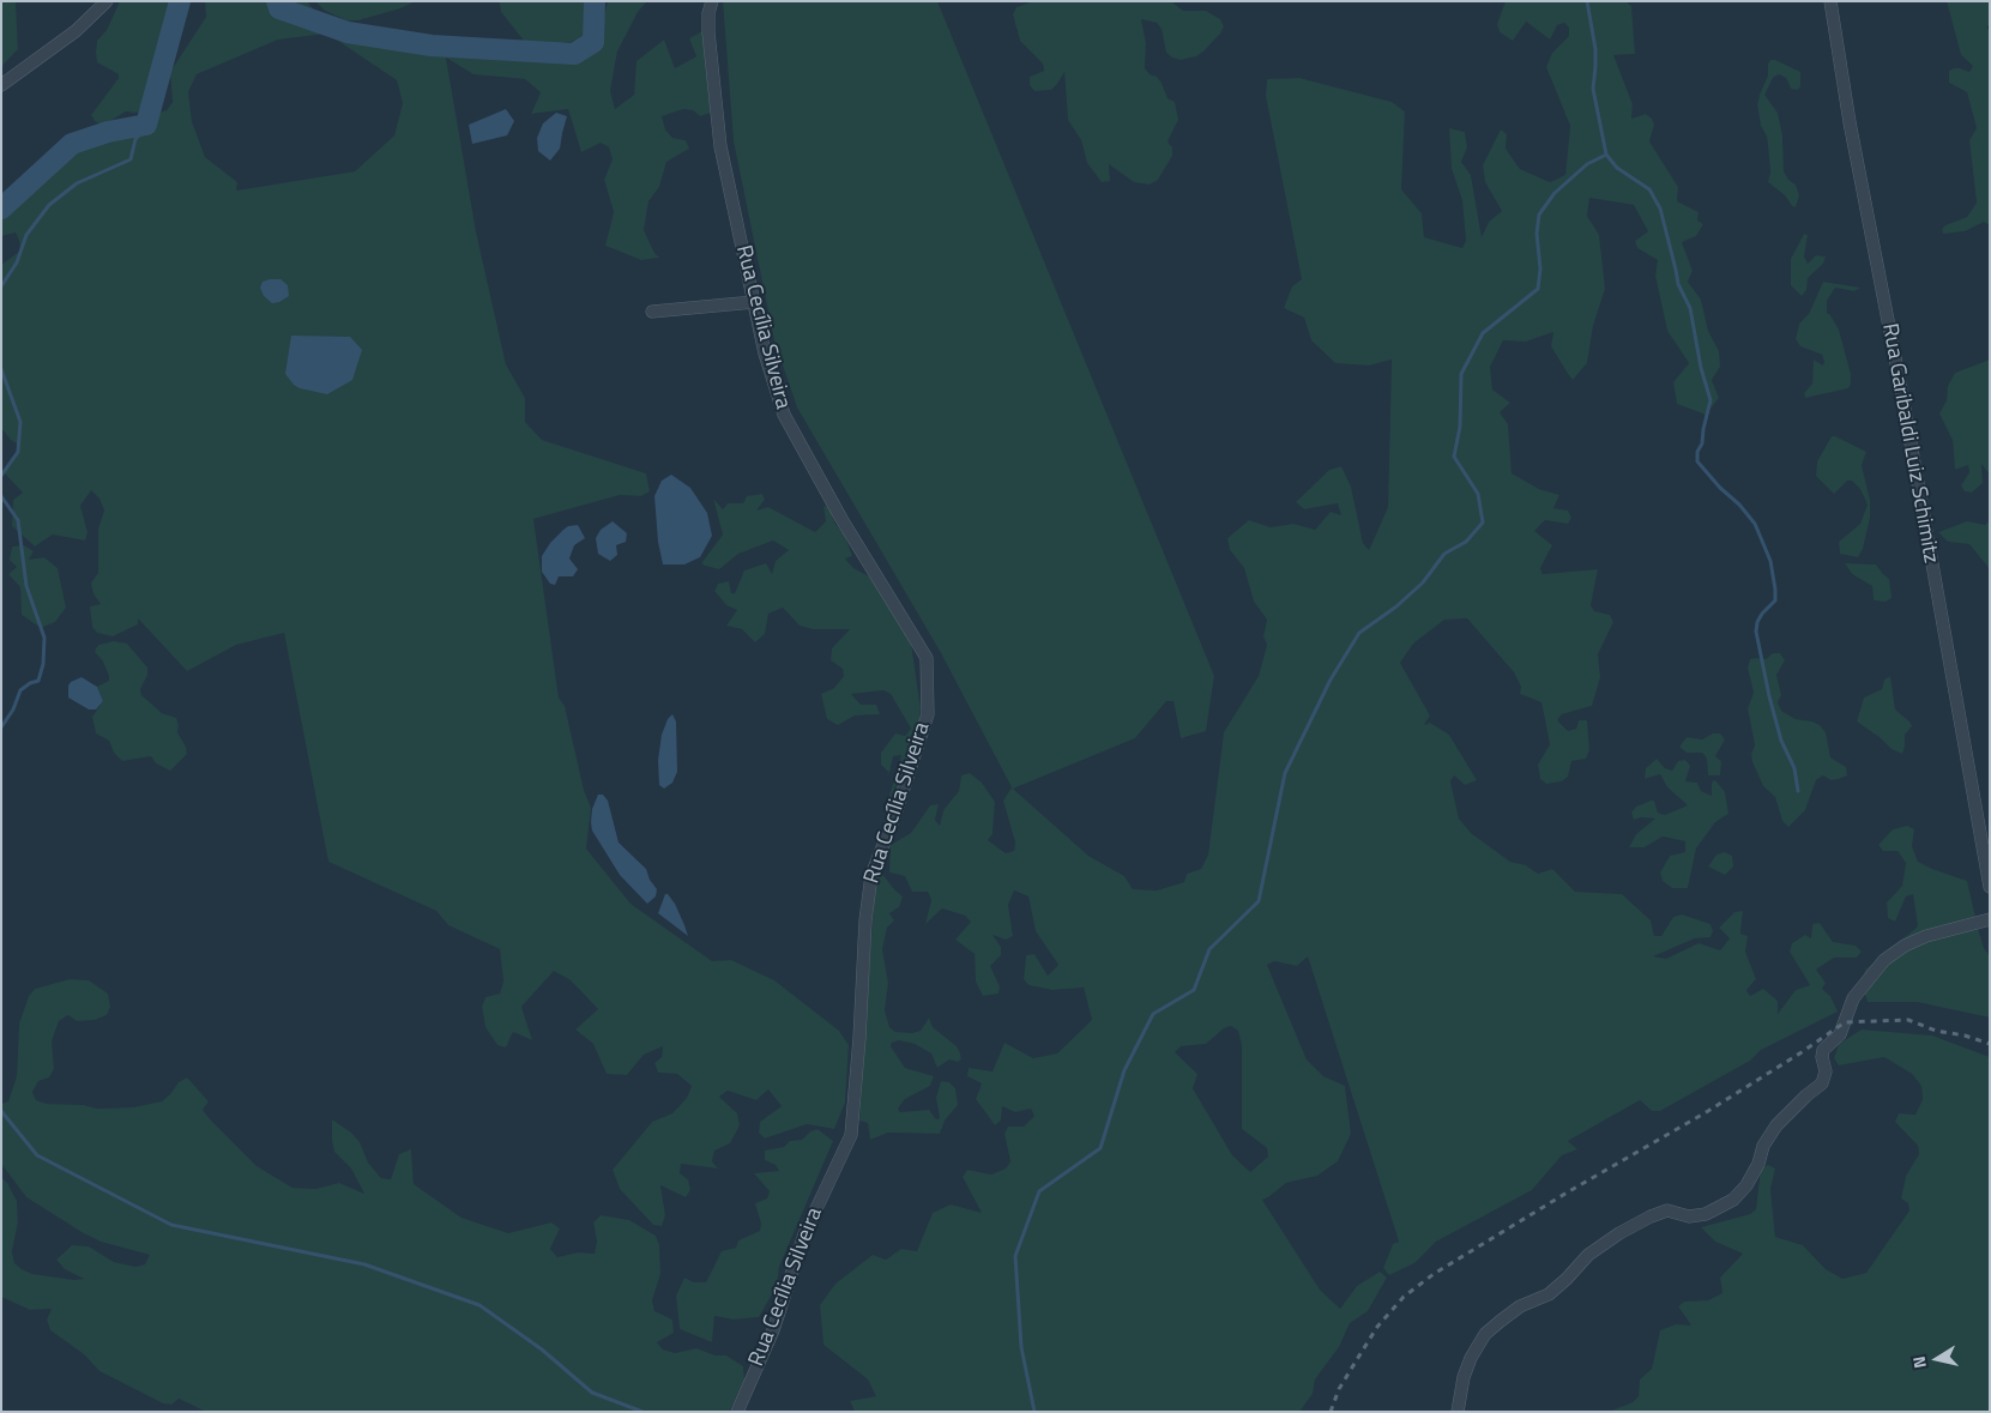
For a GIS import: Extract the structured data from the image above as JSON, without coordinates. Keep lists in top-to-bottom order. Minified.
{"streets":{"street":["Rua Cecília Silveira","Rua Garibaldi Luiz Schimitz"]},"north":"left"}
